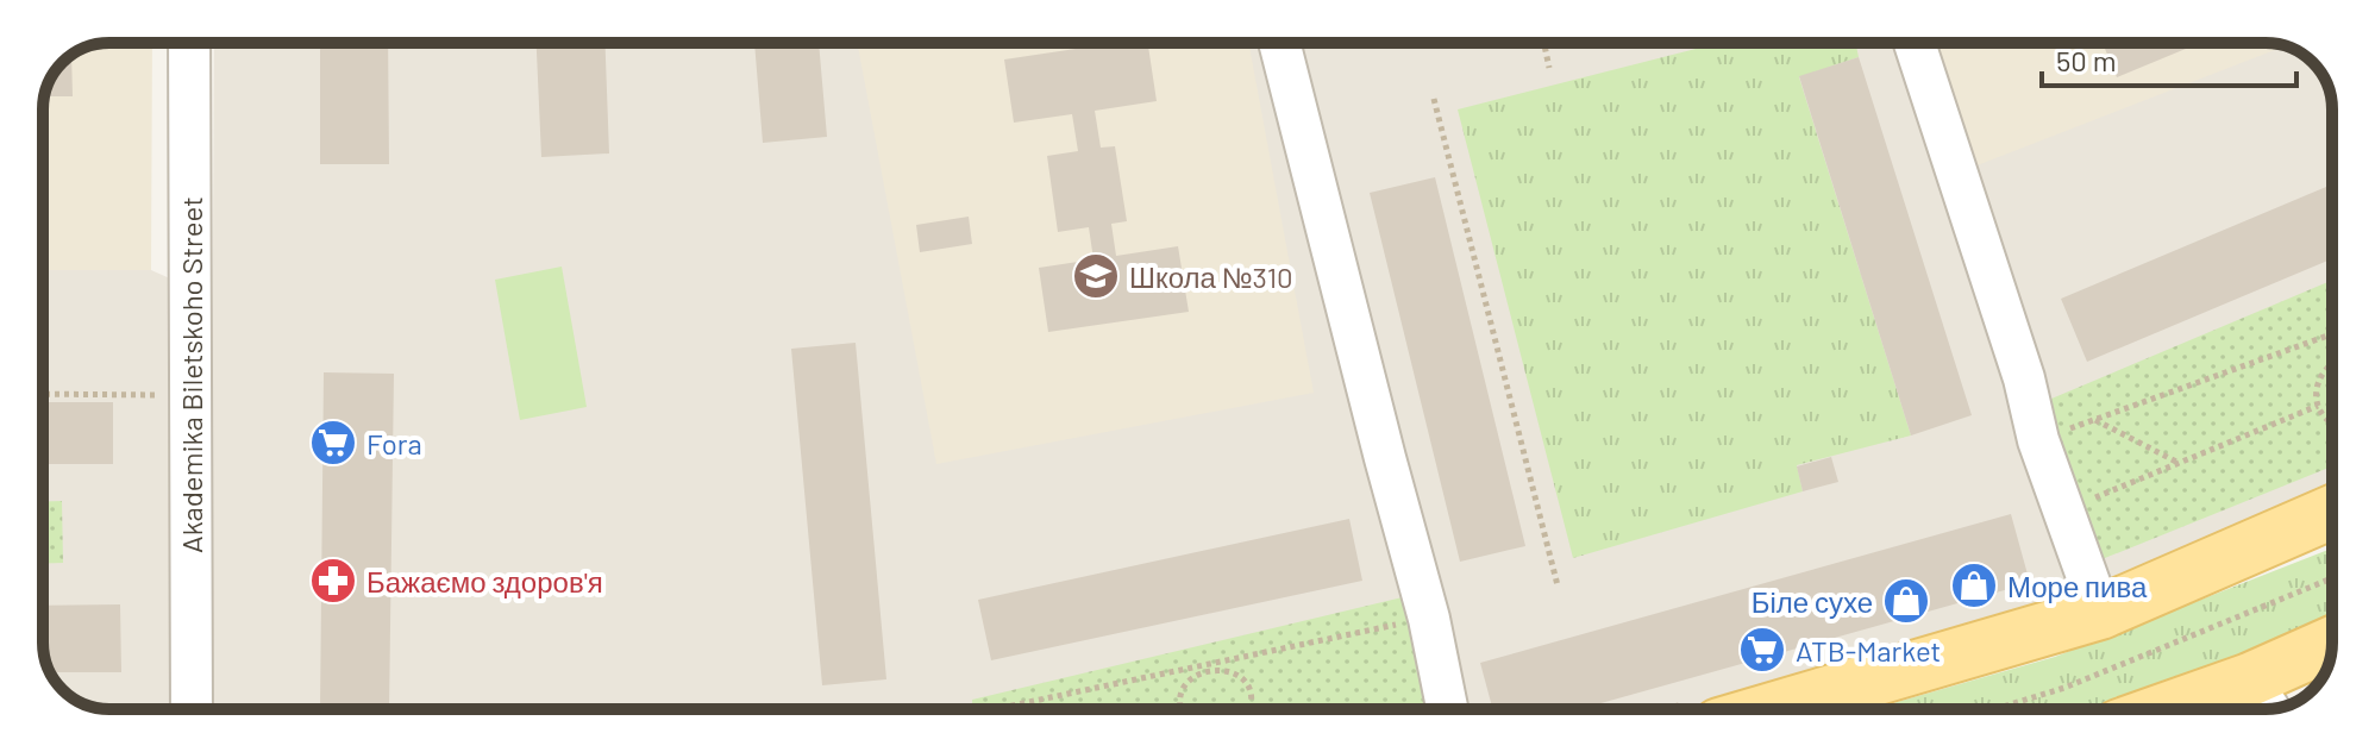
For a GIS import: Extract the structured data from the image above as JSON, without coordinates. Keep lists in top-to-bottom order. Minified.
{"streets":{"street":["Akademika Biletskoho Street"]},"places":{"school or university":["Школа №310"],"supermarket":["Fora","ATB-Market"],"pharmacy":["Бажаємо здоров'я"],"shop":["Море пива","Біле сухе"]},"scale_bar":"50 m"}
